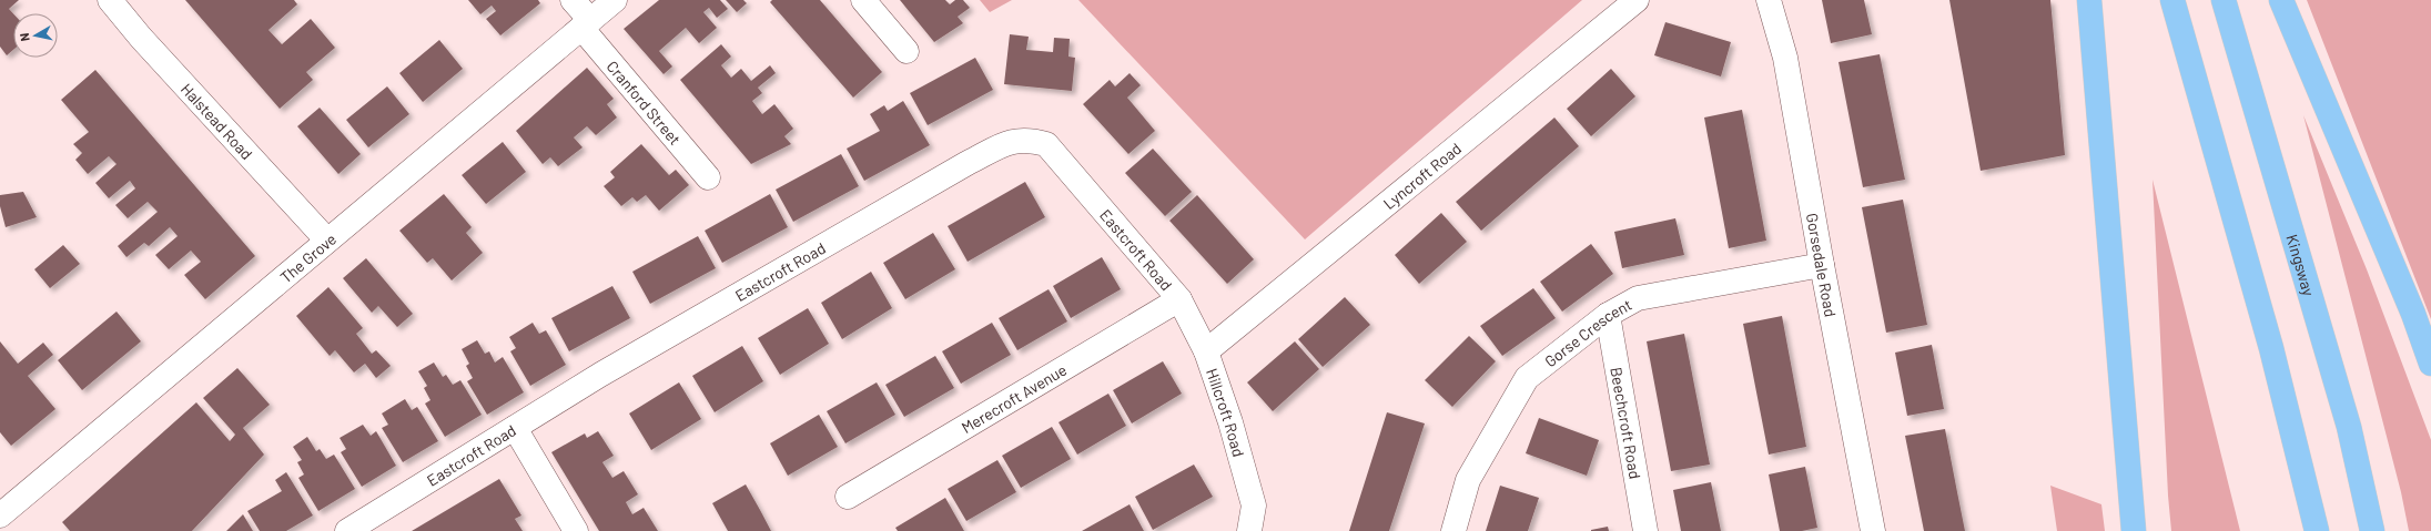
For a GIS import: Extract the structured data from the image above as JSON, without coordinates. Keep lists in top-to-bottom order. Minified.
{"streets":{"highway":["Kingsway"],"street":["Cranford Street","Halstead Road","Lyncroft Road","Eastcroft Road","The Grove","Gorsedale Road","Gorse Crescent","Merecroft Avenue","Hillcroft Road","Beechcroft Road"]},"crossings":[["Cranford Street","The Grove"],["Halstead Road","The Grove"],["Lyncroft Road","Hillcroft Road"],["Eastcroft Road","Merecroft Avenue"],["Eastcroft Road","Hillcroft Road"],["Gorsedale Road","Gorse Crescent"],["Gorse Crescent","Beechcroft Road"],["Merecroft Avenue","Hillcroft Road"]],"north":"left"}
